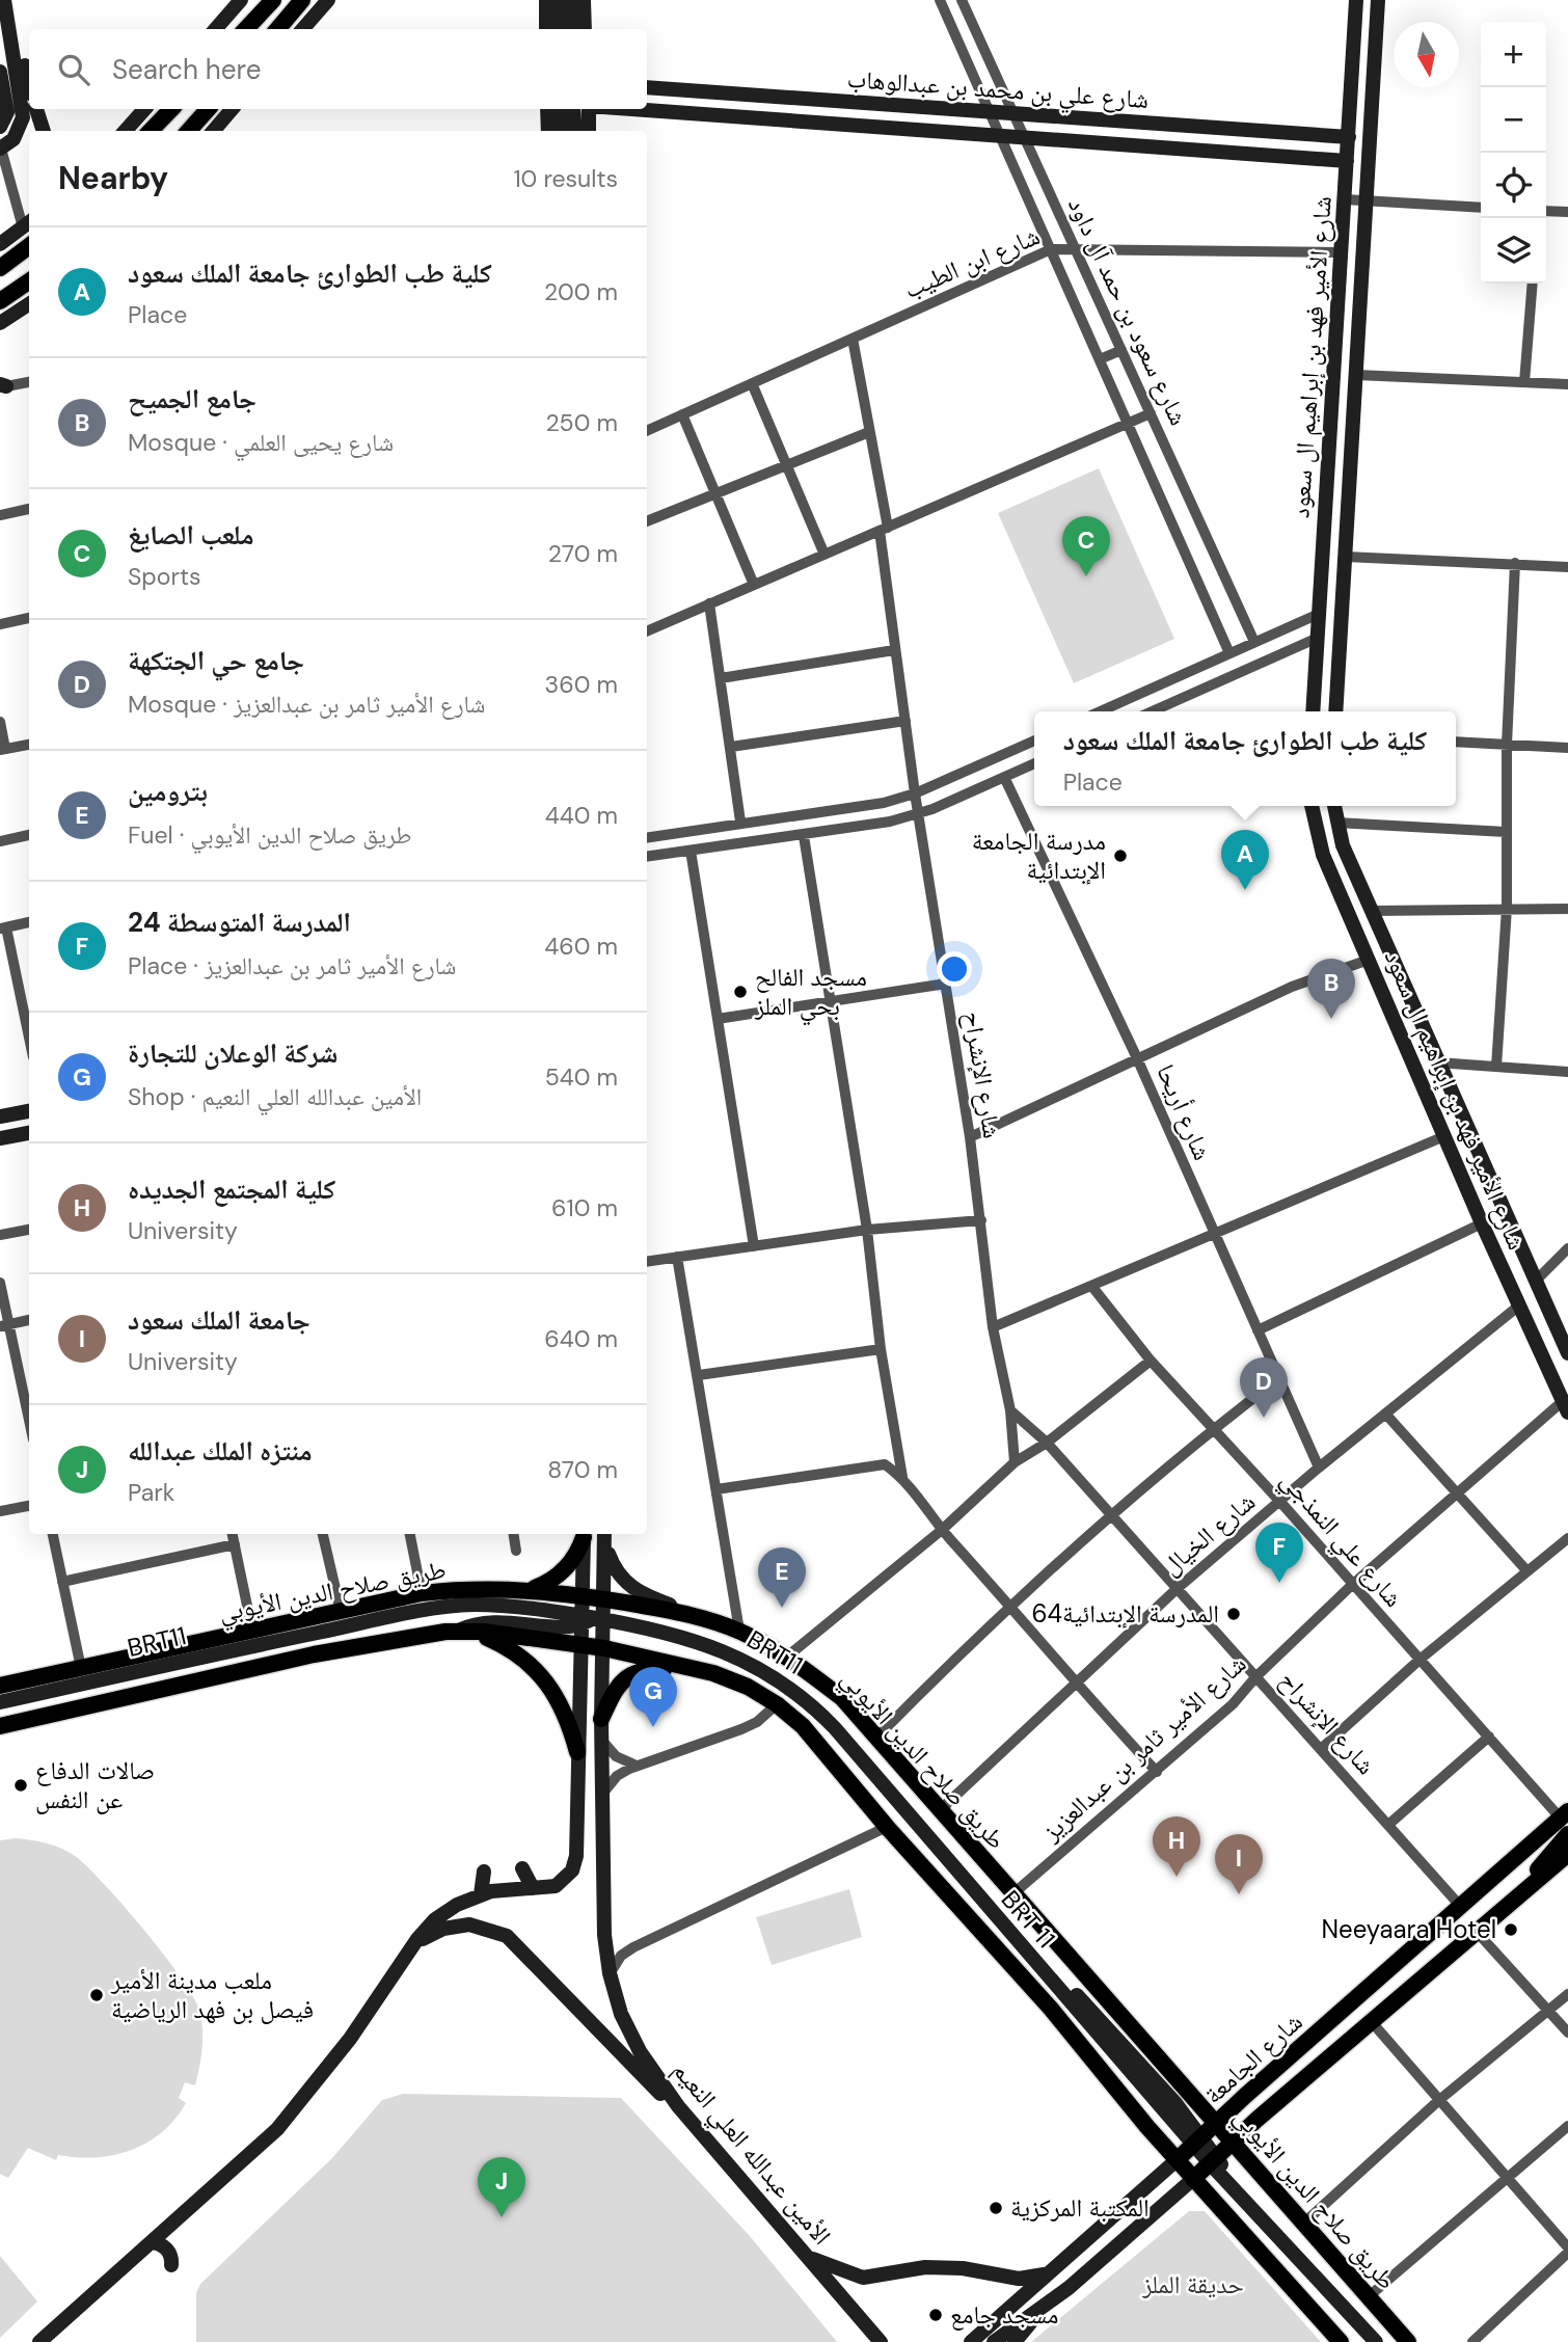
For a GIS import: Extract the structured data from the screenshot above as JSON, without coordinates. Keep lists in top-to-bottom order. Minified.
{"streets":{"main road":["شارع علي بن محمد بن عبدالوهاب","شارع الأمير فهد بن إبراهيم ال سعود","طريق صلاح الدين الأيوبي","BRT11","BRT 11","شارع الجامعة","الأمين عبدالله العلي النعيم"],"street":["شارع ابن الطيب","شارع سعود بن حمد آل داود","شارع الإنشراح","شارع أريحا","شارع الخيال","شارع علي النمذجي","شارع الأمير ثامر بن عبدالعزيز"]},"crossings":[["شارع علي بن محمد بن عبدالوهاب","شارع سعود بن حمد آل داود"],["شارع علي بن محمد بن عبدالوهاب","شارع الأمير فهد بن إبراهيم ال سعود"],["شارع ابن الطيب","شارع سعود بن حمد آل داود"],["شارع ابن الطيب","شارع الأمير فهد بن إبراهيم ال سعود"],["شارع ابن الطيب","شارع الإنشراح"],["شارع الأمير فهد بن إبراهيم ال سعود","شارع الخيال"],["شارع الأمير فهد بن إبراهيم ال سعود","شارع الأمير ثامر بن عبدالعزيز"],["شارع الإنشراح","شارع الخيال"],["شارع الإنشراح","شارع الأمير ثامر بن عبدالعزيز"],["شارع الإنشراح","شارع الجامعة"],["شارع أريحا","شارع الخيال"],["شارع الخيال","شارع علي النمذجي"],["شارع الخيال","طريق صلاح الدين الأيوبي"],["شارع علي النمذجي","شارع الأمير ثامر بن عبدالعزيز"],["شارع علي النمذجي","شارع الجامعة"],["طريق صلاح الدين الأيوبي","شارع الأمير ثامر بن عبدالعزيز"],["طريق صلاح الدين الأيوبي","شارع الجامعة"],["BRT11","BRT 11"],["BRT11","الأمين عبدالله العلي النعيم"],["BRT 11","شارع الجامعة"]],"parks":["حديقة الملز"],"places":["مدرسة الجامعة الإبتدائية","مسجد الفالح بحي الملز","المدرسة الإبتدائية64","صالات الدفاع عن النفس","Neeyaara Hotel","ملعب مدينة الأمير فيصل بن فهد الرياضية","المكتبة المركزية","مسجد جامع"],"north":"bottom","page":{"map_buttons":["+","−"],"search":"Search here","heading":["Nearby","10 results"],"list":[{"mark":"A","name":"كلية طب الطوارئ جامعة الملك سعود","note":"Place","value":"200 m"},{"mark":"B","name":"جامع الجميح","note":"Mosque · شارع يحيى العلمي","value":"250 m"},{"mark":"C","name":"ملعب الصايغ","note":"Sports","value":"270 m"},{"mark":"D","name":"جامع حي الجتكهة","note":"Mosque · شارع الأمير ثامر بن عبدالعزيز","value":"360 m"},{"mark":"E","name":"بترومين","note":"Fuel · طريق صلاح الدين الأيوبي","value":"440 m"},{"mark":"F","name":"المدرسة المتوسطة 24","note":"Place · شارع الأمير ثامر بن عبدالعزيز","value":"460 m"},{"mark":"G","name":"شركة الوعلان للتجارة","note":"Shop · الأمين عبدالله العلي النعيم","value":"540 m"},{"mark":"H","name":"كلية المجتمع الجديده","note":"University","value":"610 m"},{"mark":"I","name":"جامعة الملك سعود","note":"University","value":"640 m"},{"mark":"J","name":"منتزه الملك عبدالله","note":"Park","value":"870 m"}],"pins":["C","A","B","D","F","E","G","H","I","J"],"popup":["كلية طب الطوارئ جامعة الملك سعود","Place"]}}
